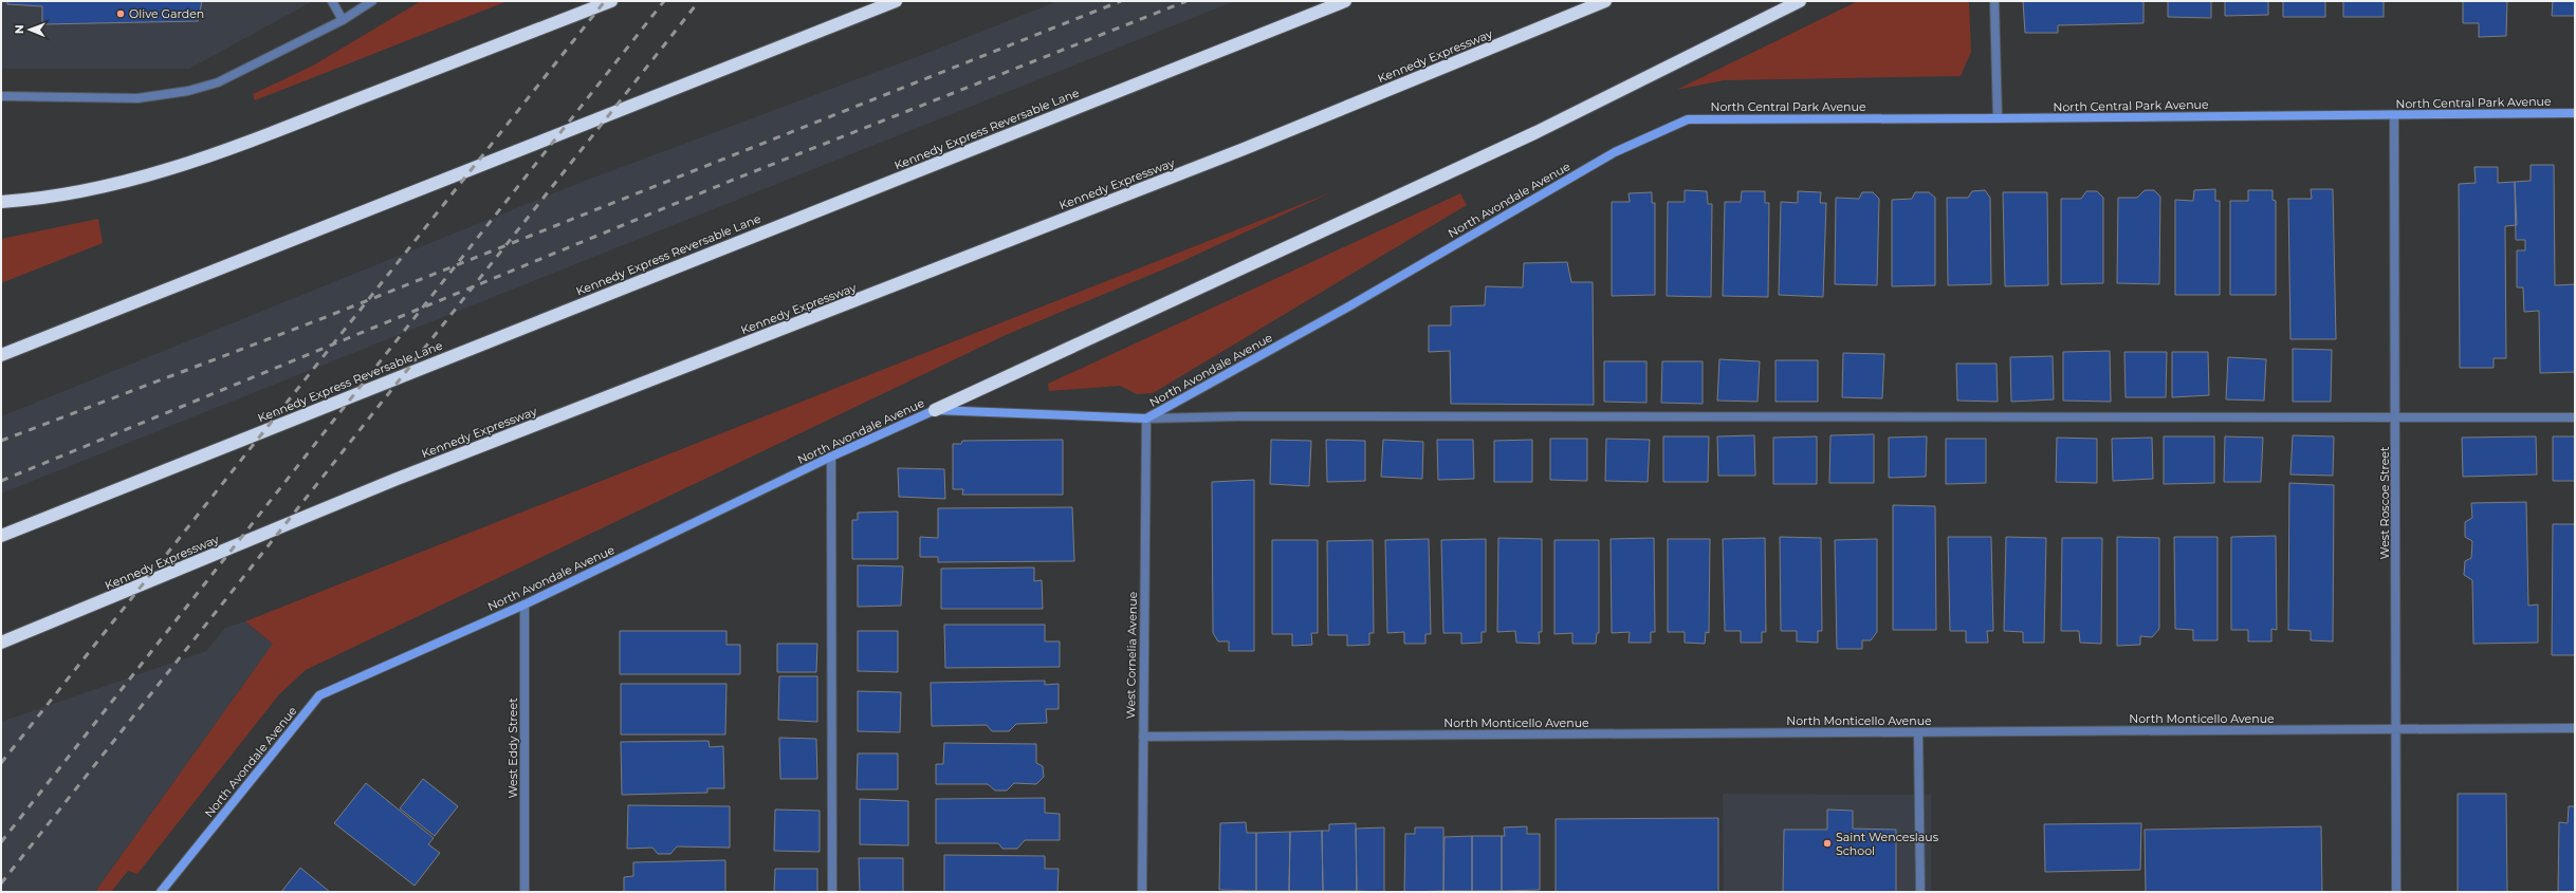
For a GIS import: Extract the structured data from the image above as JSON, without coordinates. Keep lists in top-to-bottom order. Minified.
{"streets":{"highway":["Kennedy Expressway","Kennedy Express Reversable Lane"],"street":["North Central Park Avenue","North Avondale Avenue","West Roscoe Street","West Cornelia Avenue","North Monticello Avenue","West Eddy Street"]},"crossings":[["North Central Park Avenue","North Avondale Avenue"],["North Central Park Avenue","West Roscoe Street"],["North Avondale Avenue","West Cornelia Avenue"],["North Avondale Avenue","West Eddy Street"],["West Roscoe Street","North Monticello Avenue"],["West Cornelia Avenue","North Monticello Avenue"]],"places":["Olive Garden","Saint Wenceslaus School"],"north":"left"}
